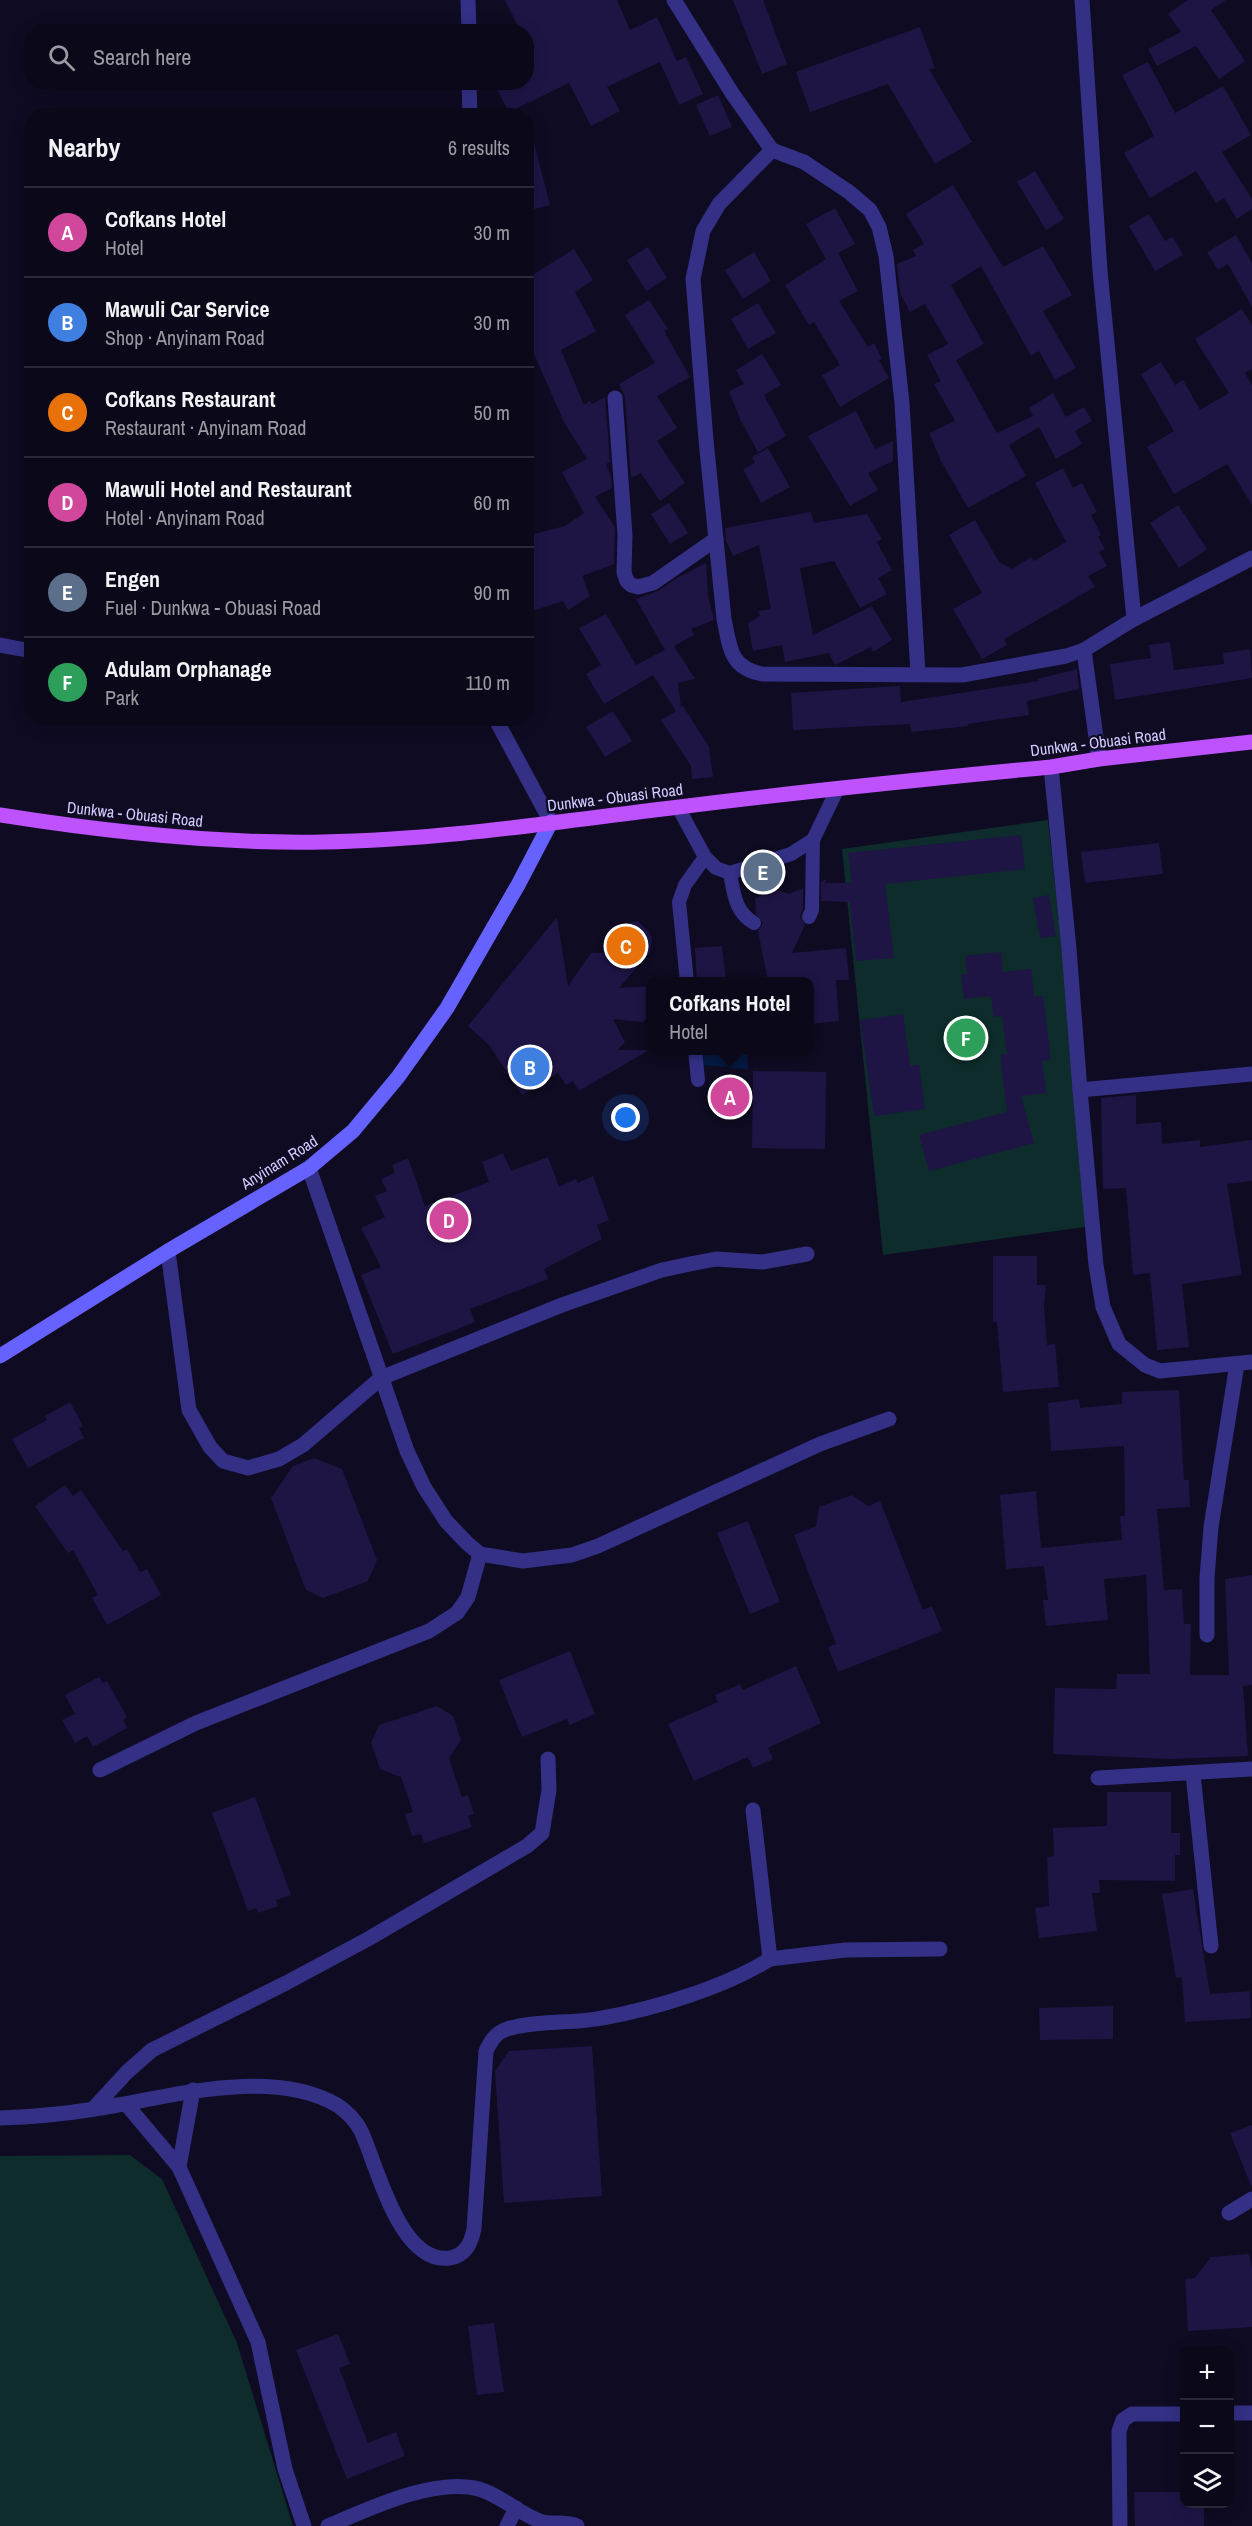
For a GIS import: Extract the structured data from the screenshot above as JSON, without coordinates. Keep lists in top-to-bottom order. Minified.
{"streets":{"main road":["Dunkwa - Obuasi Road"],"street":["Anyinam Road"]},"crossings":[["Dunkwa - Obuasi Road","Anyinam Road"]],"page":{"search":"Search here","heading":["Nearby","6 results"],"list":[{"mark":"A","name":"Cofkans Hotel","note":"Hotel","value":"30 m"},{"mark":"B","name":"Mawuli Car Service","note":"Shop · Anyinam Road","value":"30 m"},{"mark":"C","name":"Cofkans Restaurant","note":"Restaurant · Anyinam Road","value":"50 m"},{"mark":"D","name":"Mawuli Hotel and Restaurant","note":"Hotel · Anyinam Road","value":"60 m"},{"mark":"E","name":"Engen","note":"Fuel · Dunkwa - Obuasi Road","value":"90 m"},{"mark":"F","name":"Adulam Orphanage","note":"Park","value":"110 m"}],"pins":["E","C","F","B","A","D"],"popup":["Cofkans Hotel","Hotel"],"map_buttons":["+","−"]}}
